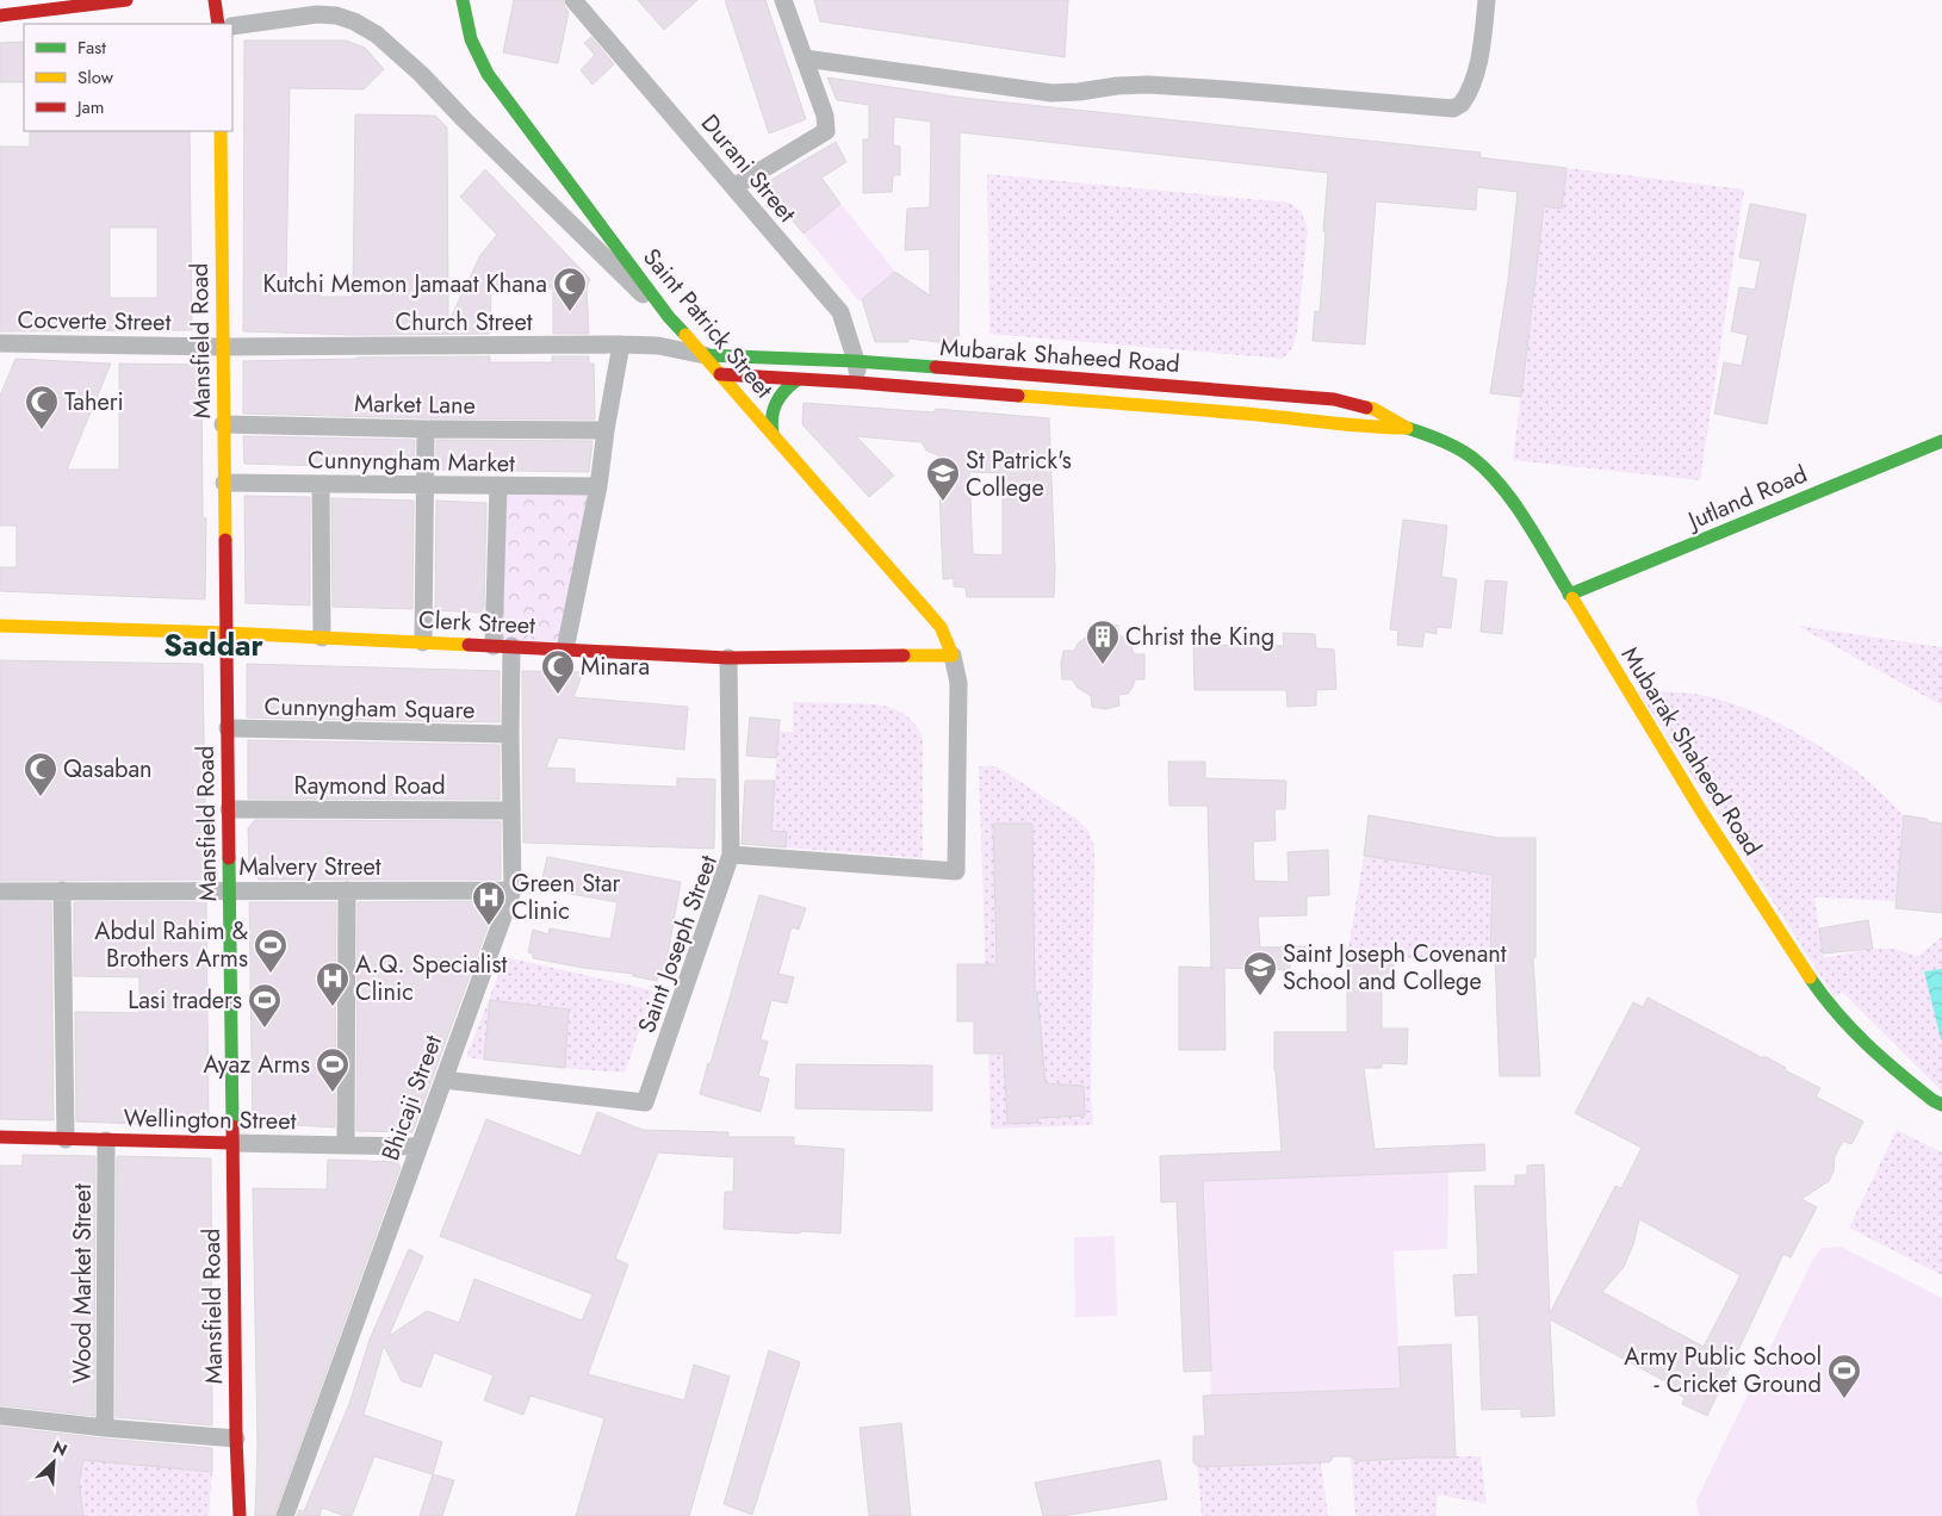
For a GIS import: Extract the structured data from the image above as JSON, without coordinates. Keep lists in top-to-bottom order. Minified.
{"streets":{"street":["Durani Street","Cocverte Street","Church Street","Saint Patrick Street","Mansfield Road","Mubarak Shaheed Road","Market Lane","Cunnyngham Market","Jutland Road","Clerk Street","Cunnyngham Square","Raymond Road","Malvery Street","Saint Joseph Street","Bhicaji Street","Wellington Street","Wood Market Street"]},"crossings":[["Durani Street","Mubarak Shaheed Road"],["Cocverte Street","Church Street"],["Cocverte Street","Mansfield Road"],["Church Street","Saint Patrick Street"],["Church Street","Mansfield Road"],["Church Street","Mubarak Shaheed Road"],["Saint Patrick Street","Mubarak Shaheed Road"],["Saint Patrick Street","Clerk Street"],["Saint Patrick Street","Saint Joseph Street"],["Mansfield Road","Market Lane"],["Mansfield Road","Cunnyngham Market"],["Mansfield Road","Clerk Street"],["Mansfield Road","Cunnyngham Square"],["Mansfield Road","Raymond Road"],["Mansfield Road","Malvery Street"],["Mansfield Road","Wellington Street"],["Mubarak Shaheed Road","Jutland Road"],["Cunnyngham Market","Bhicaji Street"],["Clerk Street","Saint Joseph Street"],["Clerk Street","Bhicaji Street"],["Cunnyngham Square","Bhicaji Street"],["Raymond Road","Bhicaji Street"],["Malvery Street","Bhicaji Street"],["Saint Joseph Street","Bhicaji Street"],["Bhicaji Street","Wellington Street"],["Wellington Street","Wood Market Street"]],"districts":["Saddar"],"places":{"mosque":["Kutchi Memon Jamaat Khana","Taheri","Minara","Qasaban"],"school or university":["St Patrick's College","Saint Joseph Covenant School and College"],"building":["Christ the King"],"hospital":["Green Star Clinic","A.Q. Specialist Clinic"],"sports":["Abdul Rahim & Brothers Arms","Lasi traders","Ayaz Arms","Army Public School - Cricket Ground"]},"legend":["Fast","Slow","Jam"],"north":"top right"}
